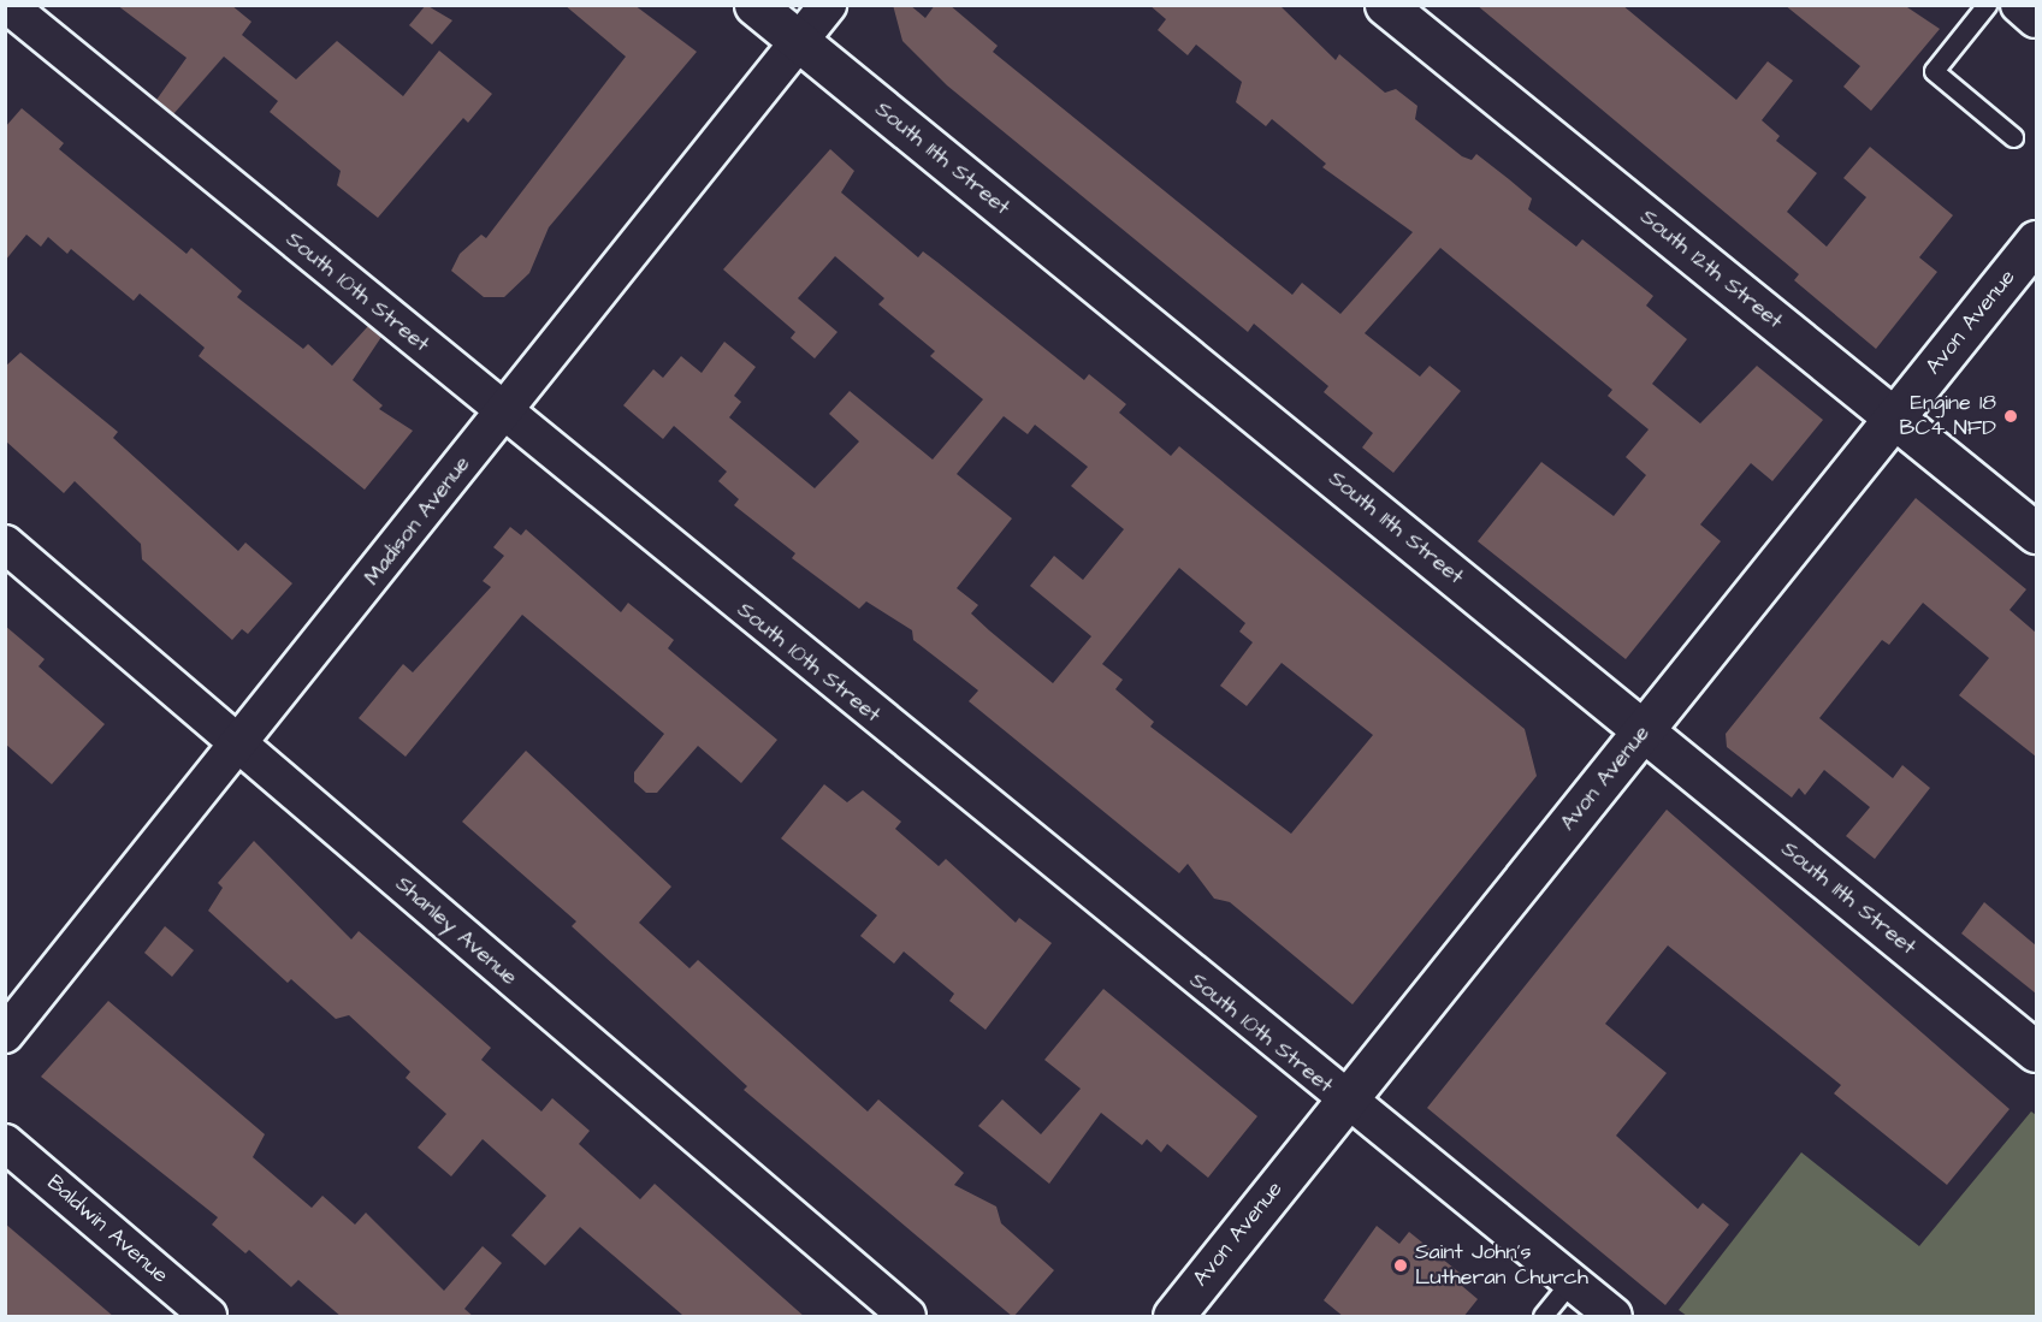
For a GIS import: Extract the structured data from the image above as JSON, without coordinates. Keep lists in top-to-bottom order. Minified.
{"streets":{"street":["South 11th Street","South 12th Street","South 10th Street","Avon Avenue","Madison Avenue","Shanley Avenue","Baldwin Avenue"]},"crossings":[["South 11th Street","Avon Avenue"],["South 11th Street","Madison Avenue"],["South 12th Street","Avon Avenue"],["South 10th Street","Avon Avenue"],["South 10th Street","Madison Avenue"],["Madison Avenue","Shanley Avenue"]],"places":["Engine 18 BC4 NFD","Saint John's Lutheran Church"]}
